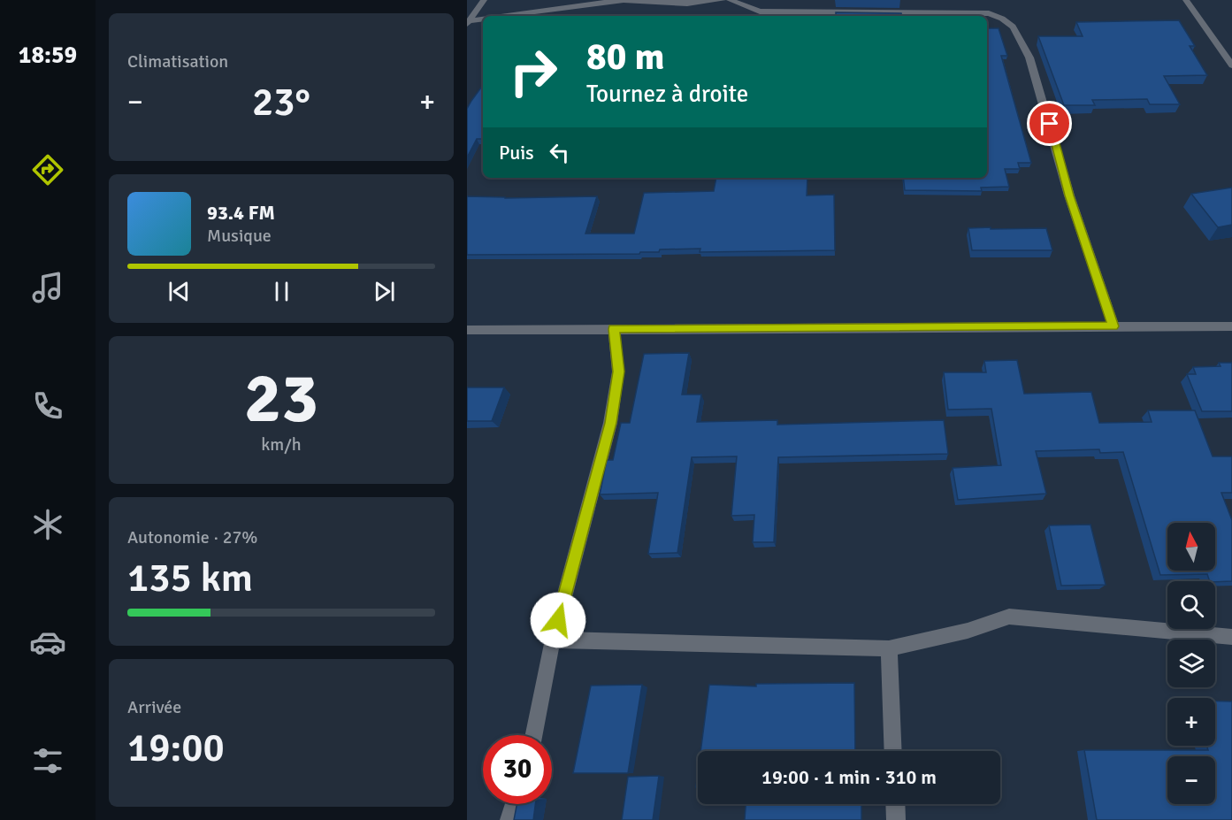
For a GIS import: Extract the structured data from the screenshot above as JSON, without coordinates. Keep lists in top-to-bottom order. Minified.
{"north":"top","page":{"tabs":"18:59","tile":["Climatisation",["23","km/h"],["Autonomie · 27%","135 km"],["Arrivée","19:00"]],"turn":["80 m","Tournez à droite"],"heat":["−","23°","+"],"then":"Puis","song":["93.4 FM","Musique"],"map_buttons":["+","−"],"limit":"30","trip":"19:00 · 1 min · 310 m"}}
